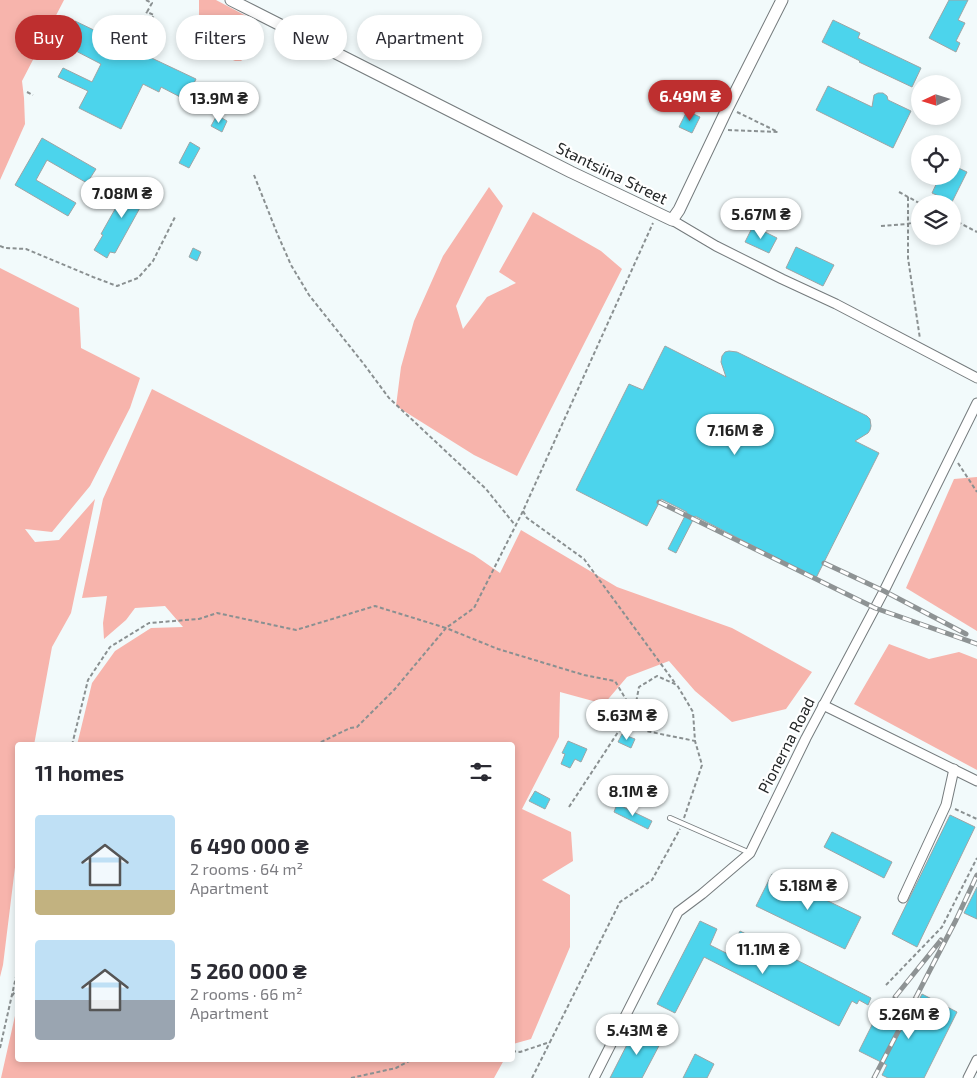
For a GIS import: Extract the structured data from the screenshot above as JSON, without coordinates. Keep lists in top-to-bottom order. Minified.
{"streets":{"street":["Stantsiina Street","Pionerna Road"]},"north":"left","page":{"chip":["Buy","Rent","Filters","New","Apartment"],"price":["6.49M ₴","13.9M ₴","7.08M ₴","5.67M ₴","7.16M ₴","5.63M ₴","8.1M ₴","5.18M ₴","11.1M ₴","5.26M ₴","5.43M ₴"],"heading":"11 homes","list":[{"name":"6 490 000 ₴","note":"2 rooms · 64 m² · Apartment"},{"name":"5 260 000 ₴","note":"2 rooms · 66 m² · Apartment"}]}}
